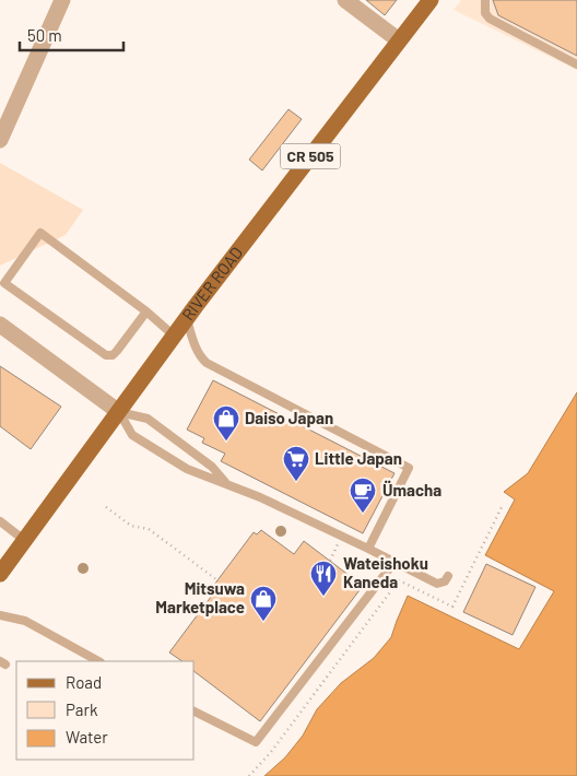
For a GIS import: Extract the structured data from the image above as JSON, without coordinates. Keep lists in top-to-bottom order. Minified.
{"streets":{"main road":["CR 505","RIVER ROAD"]},"places":{"shop":["Daiso Japan","Mitsuwa Marketplace"],"supermarket":["Little Japan"],"cafe":["Ümacha"],"restaurant":["Wateishoku Kaneda"]},"legend":["Road","Park","Water"],"scale_bar":"50 m"}
